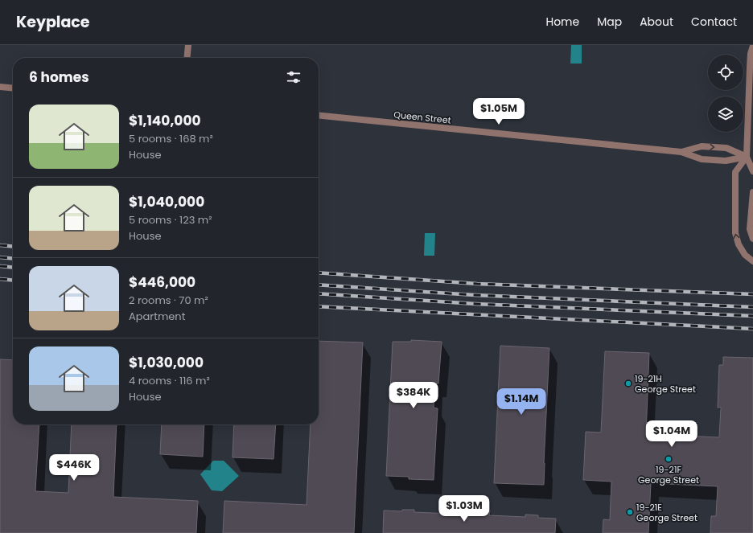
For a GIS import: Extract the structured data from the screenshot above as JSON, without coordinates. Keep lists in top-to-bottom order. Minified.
{"streets":{"street":["Queen Street"]},"places":["19-21H George Street","19-21F George Street","19-21E George Street"],"page":{"header":"Keyplace","nav":["Home","Map","About","Contact"],"heading":"6 homes","list":[{"name":"$1,140,000","note":"5 rooms · 168 m² · House"},{"name":"$1,040,000","note":"5 rooms · 123 m² · House"},{"name":"$446,000","note":"2 rooms · 70 m² · Apartment"},{"name":"$1,030,000","note":"4 rooms · 116 m² · House"}],"price":["$1.05M","$384K","$1.14M","$1.04M","$446K","$1.03M"]}}
